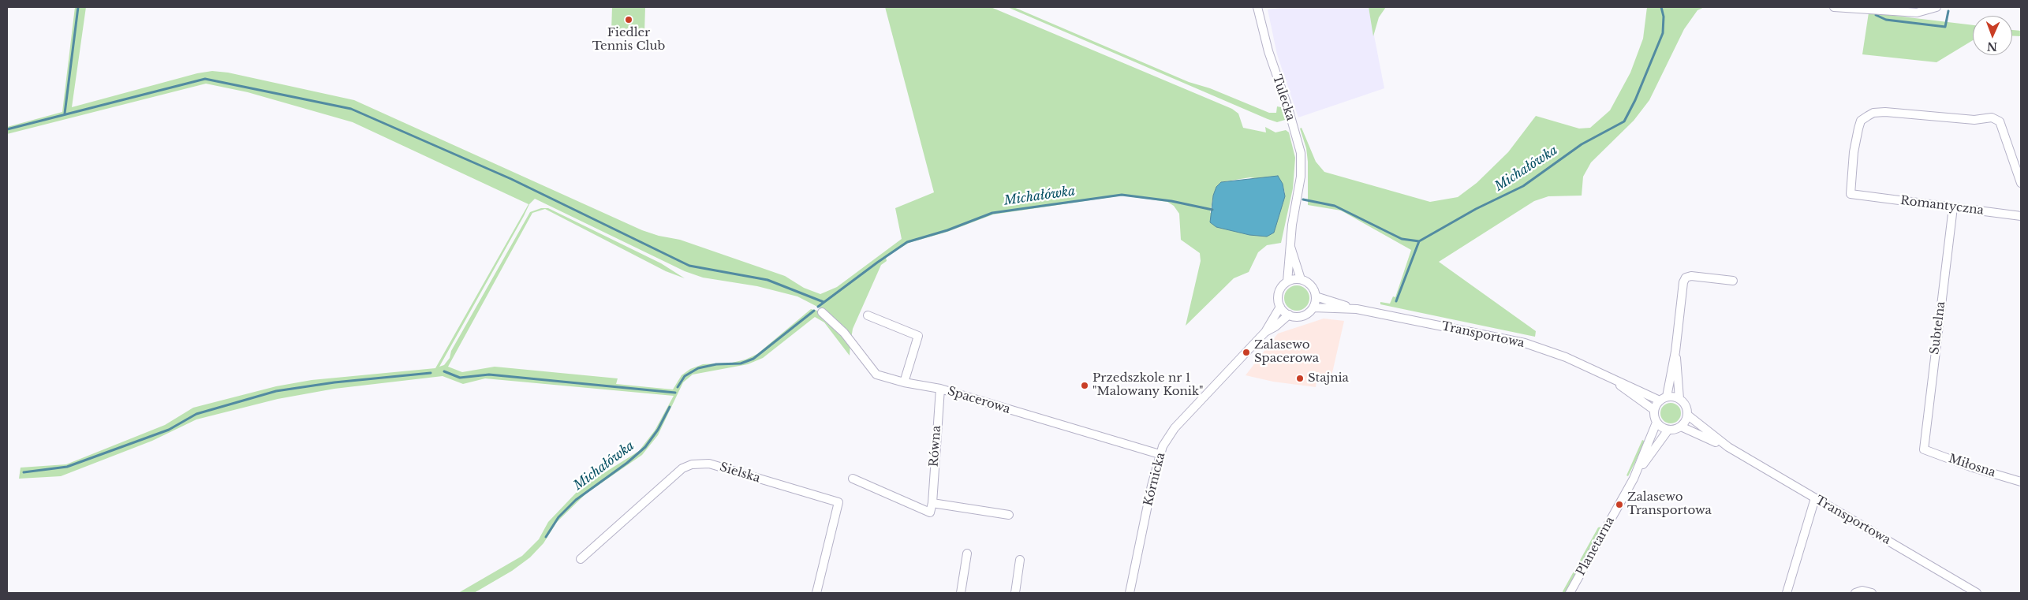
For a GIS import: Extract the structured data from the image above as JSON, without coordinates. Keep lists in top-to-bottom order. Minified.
{"streets":{"street":["Tulecka","Romantyczna","Subtelna","Transportowa","Spacerowa","Równa","Miłosna","Sielska","Kórnicka","Planetarna"]},"crossings":[["Romantyczna","Subtelna"],["Subtelna","Miłosna"],["Transportowa","Kórnicka"],["Transportowa","Planetarna"],["Spacerowa","Równa"],["Spacerowa","Kórnicka"]],"water":["Michałówka"],"places":["Fiedler Tennis Club","Zalasewo Spacerowa","Stajnia","Przedszkole nr 1 \"Malowany Konik\"","Zalasewo Transportowa"],"north":"bottom"}
